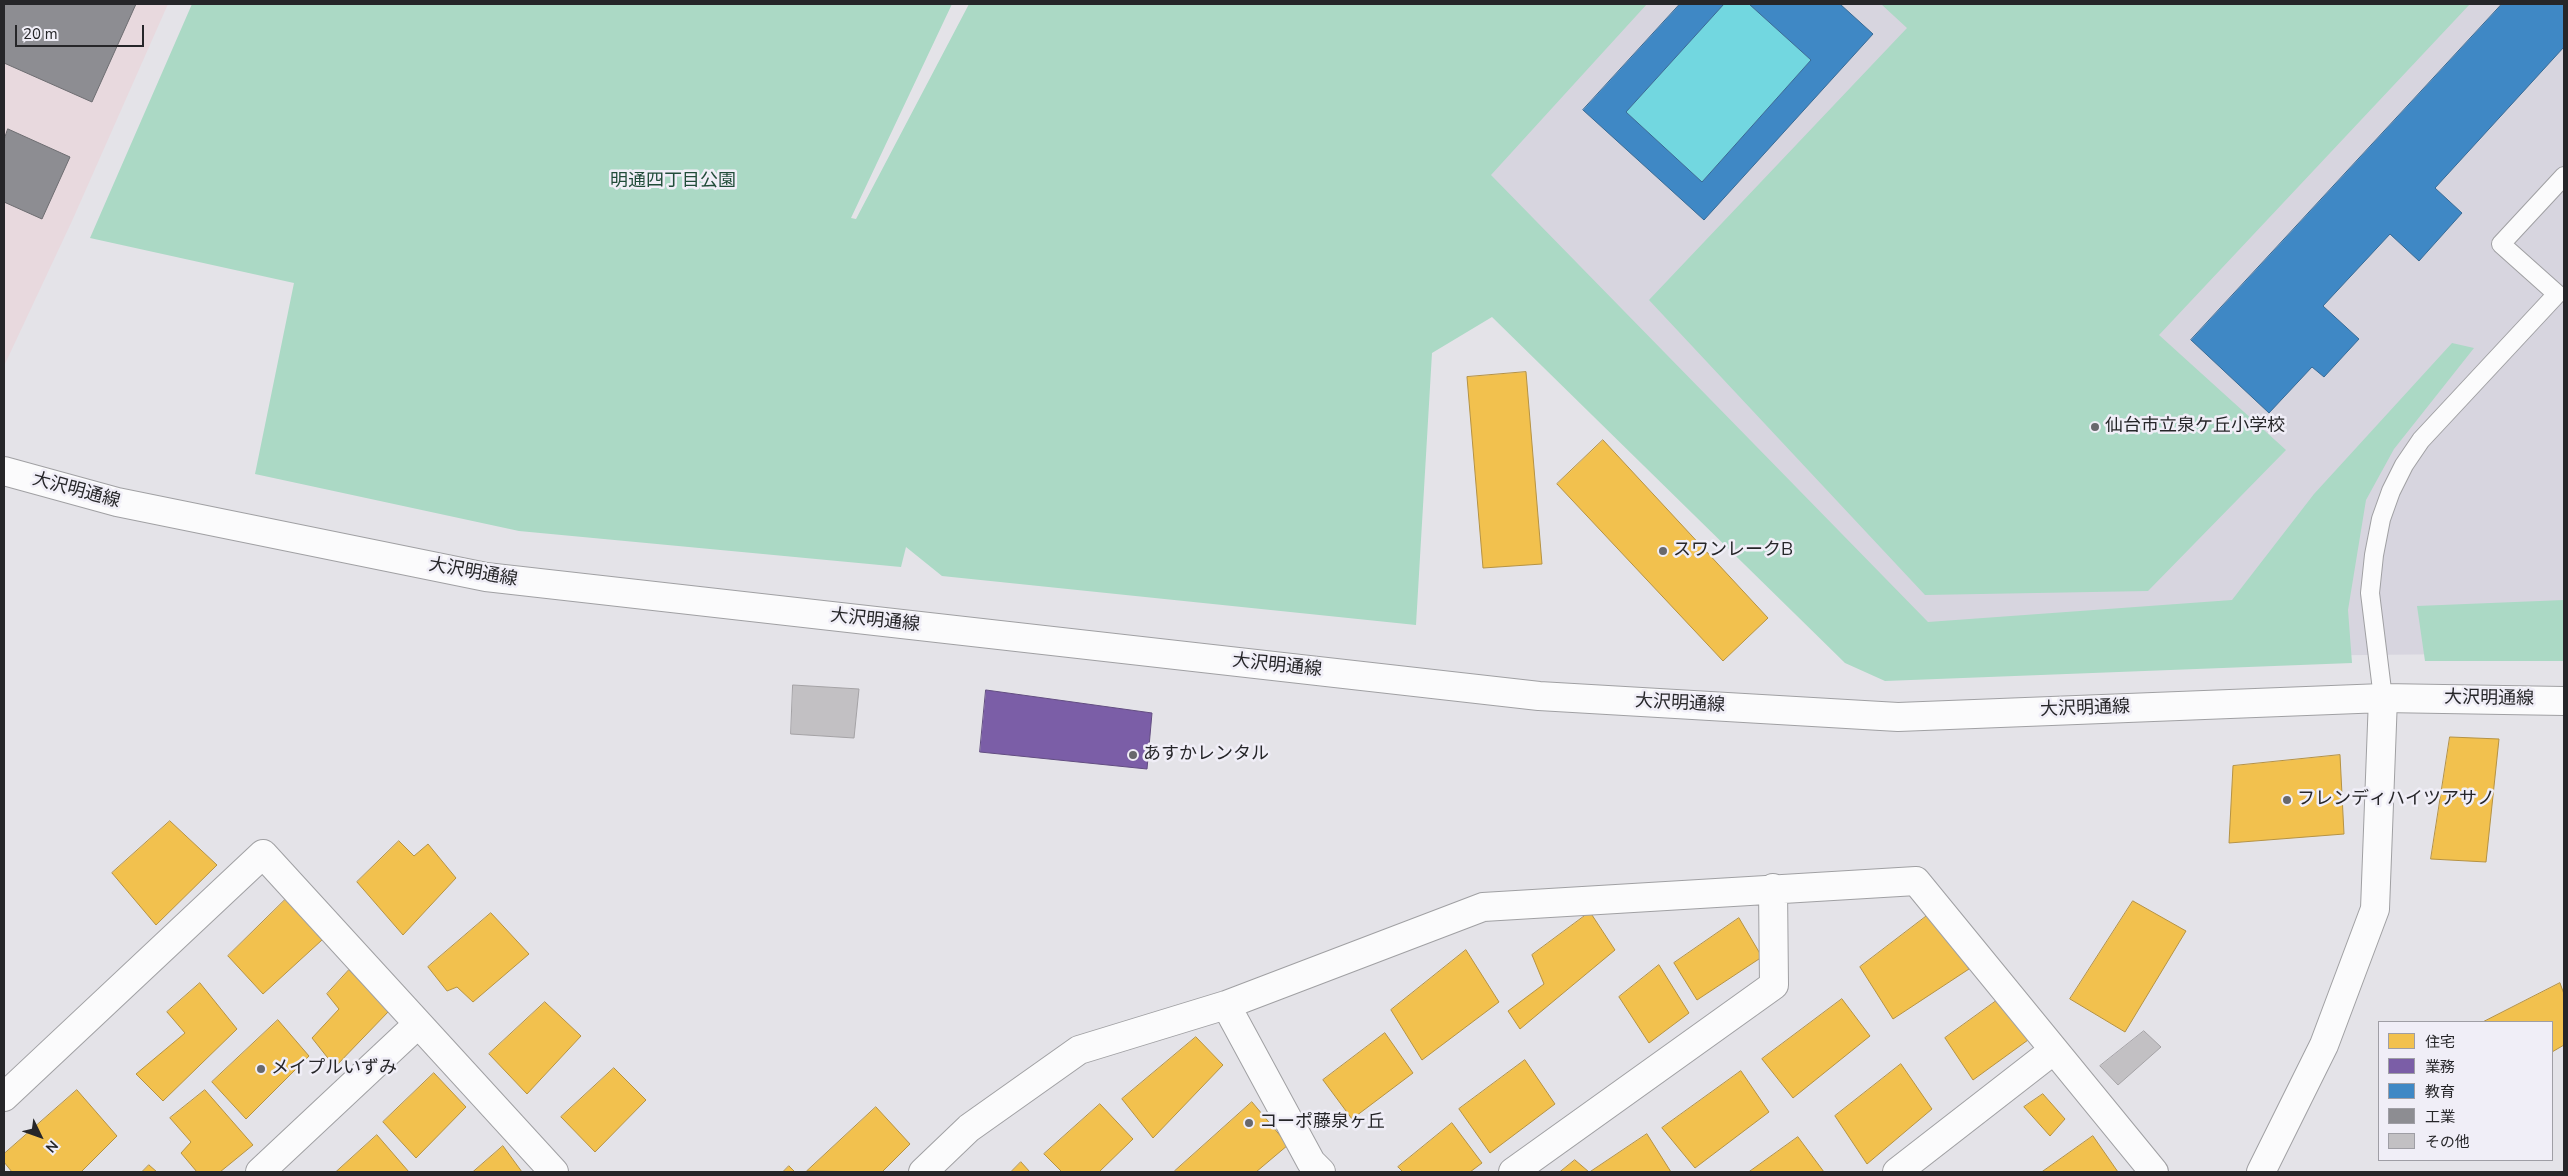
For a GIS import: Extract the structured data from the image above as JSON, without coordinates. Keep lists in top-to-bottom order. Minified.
{"streets":{"street":["大沢明通線"]},"parks":["明通四丁目公園"],"places":["仙台市立泉ケ丘小学校","スワンレークB","あすかレンタル","フレンディハイツアサノ","メイプルいずみ","コーポ藤泉ヶ丘"],"legend":["住宅","業務","教育","工業","その他"],"scale_bar":"20 m","north":"bottom right"}
